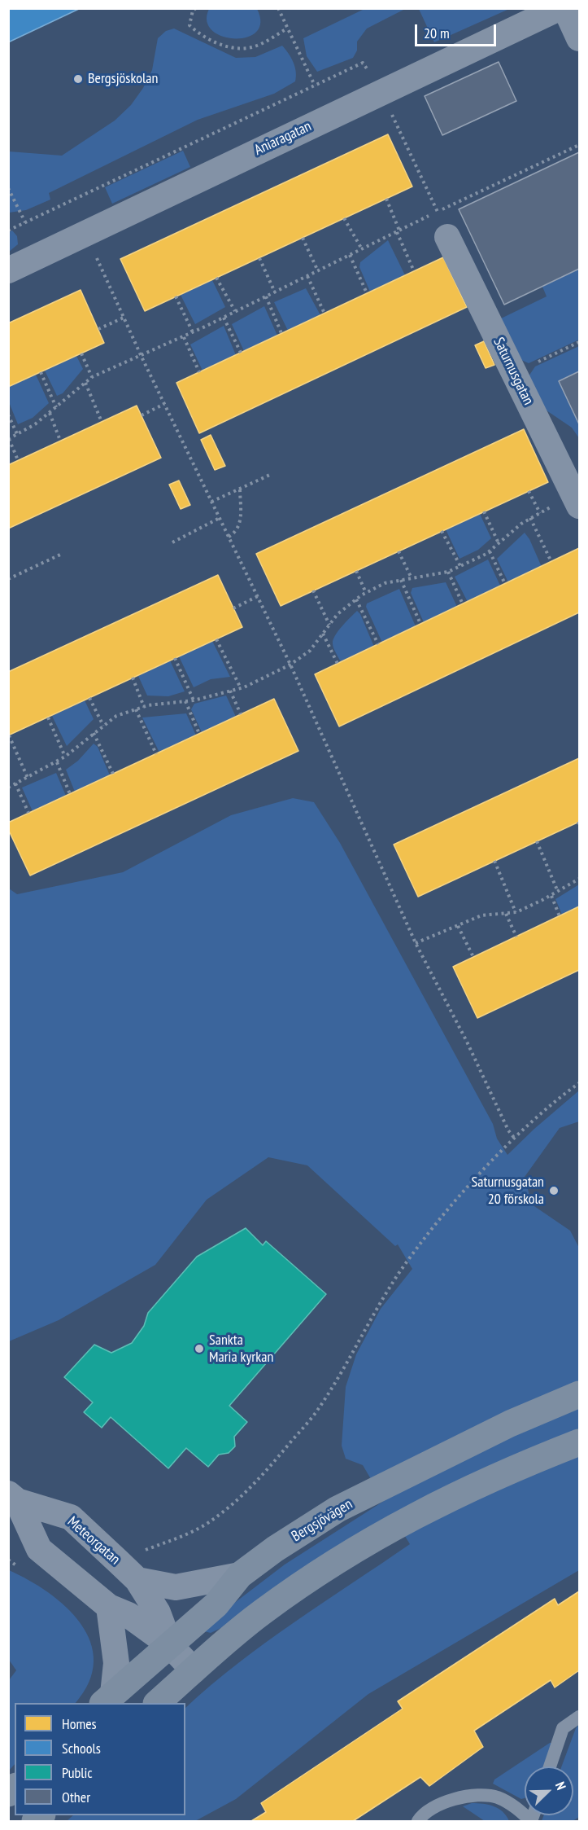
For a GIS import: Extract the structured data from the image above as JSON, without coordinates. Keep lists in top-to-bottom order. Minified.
{"streets":{"street":["Aniaragatan","Saturnusgatan","Bergsjövägen","Meteorgatan"]},"crossings":[["Bergsjövägen","Meteorgatan"]],"places":["Bergsjöskolan","Saturnusgatan 20 förskola","Sankta Maria kyrkan"],"legend":["Homes","Schools","Public","Other"],"scale_bar":"20 m","north":"top right"}
